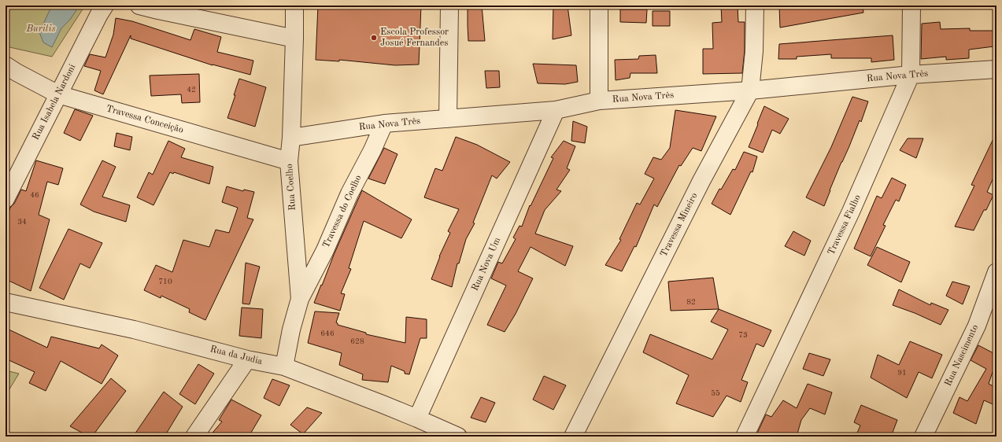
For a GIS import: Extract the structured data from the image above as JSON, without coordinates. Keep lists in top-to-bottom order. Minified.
{"streets":{"street":["Rua Nova Três","Rua Isabela Nardoni","Travessa Conceição","Rua Coelho","Travessa do Coelho","Travessa Mineiro","Travessa Fialho","Rua Nova Um","Rua da Judia","Rua Nascimento"]},"crossings":[["Rua Nova Três","Rua Coelho"],["Rua Nova Três","Travessa do Coelho"],["Rua Nova Três","Travessa Mineiro"],["Rua Nova Três","Travessa Fialho"],["Rua Nova Três","Rua Nova Um"],["Rua Isabela Nardoni","Travessa Conceição"],["Travessa Conceição","Rua Coelho"],["Rua Coelho","Travessa do Coelho"],["Rua Coelho","Rua da Judia"],["Rua Nova Um","Rua da Judia"]],"parks":["Buritis"],"places":["Escola Professor Josué Fernandes"],"house_numbers":["42","46","34","710","82","646","73","628","91","55"]}
